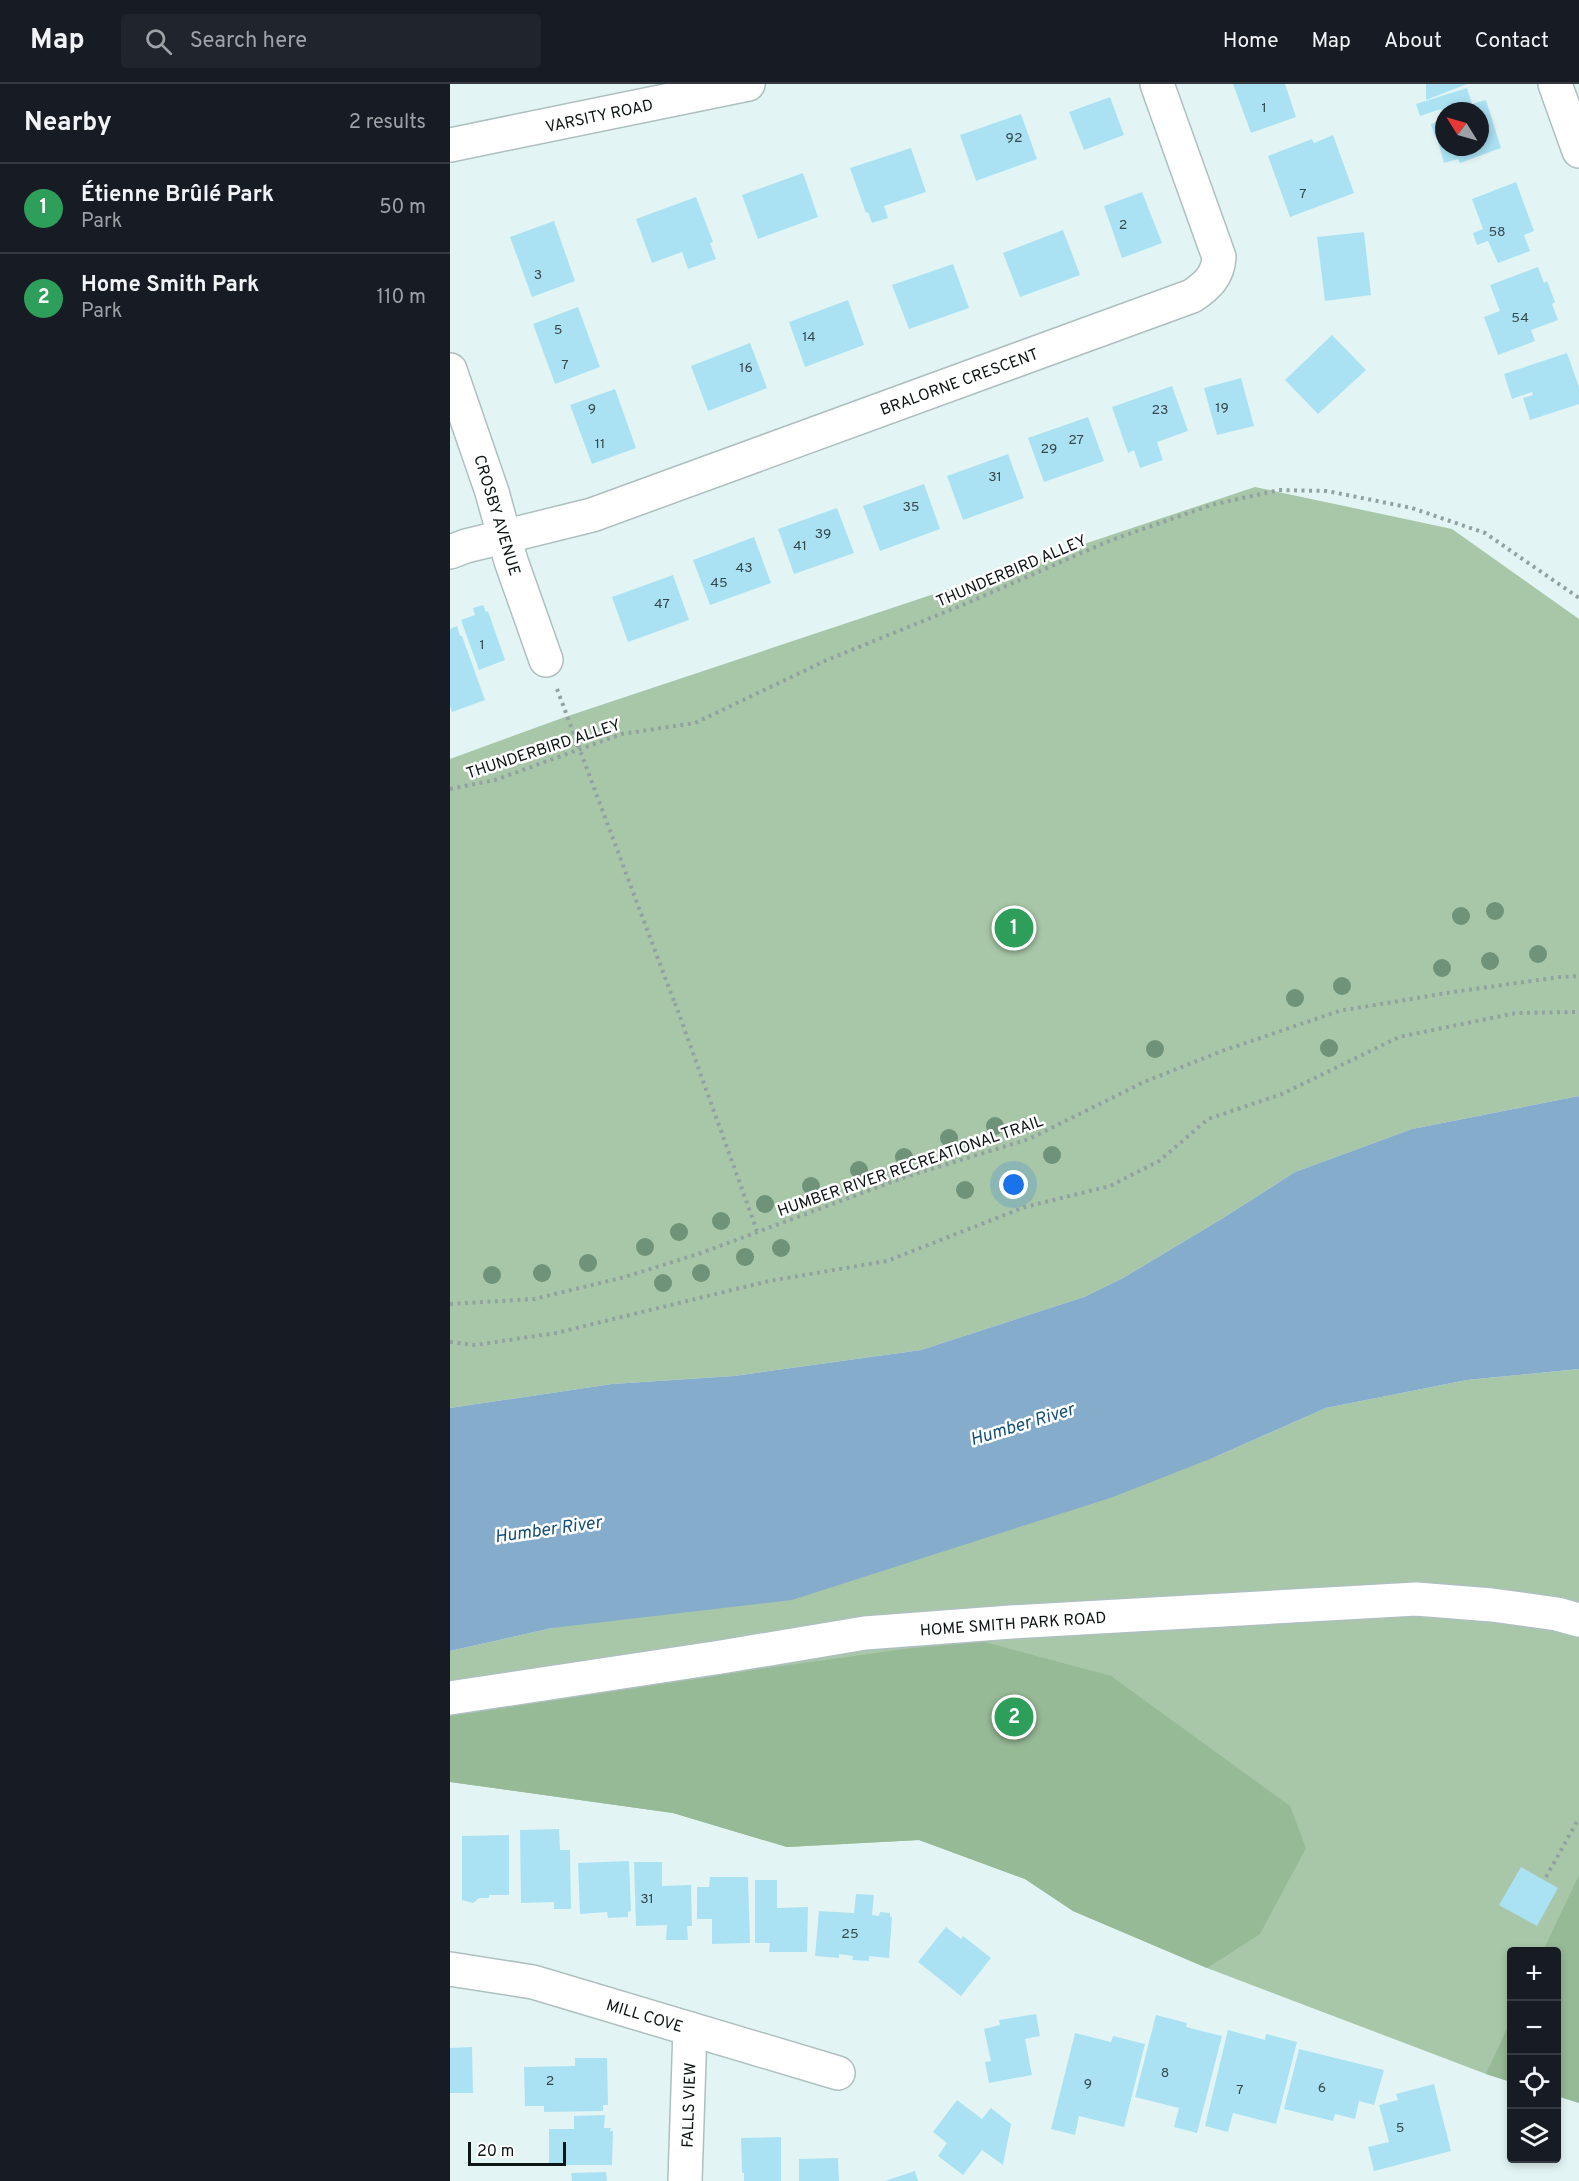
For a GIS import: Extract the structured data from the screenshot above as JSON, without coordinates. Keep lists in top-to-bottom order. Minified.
{"streets":{"street":["VARSITY ROAD","BRALORNE CRESCENT","CROSBY AVENUE","HOME SMITH PARK ROAD","MILL COVE","FALLS VIEW"],"path":["THUNDERBIRD ALLEY","HUMBER RIVER RECREATIONAL TRAIL"]},"crossings":[["BRALORNE CRESCENT","CROSBY AVENUE"],["MILL COVE","FALLS VIEW"]],"water":["Humber River"],"house_numbers":["1","92","7","2","58","3","54","5","14","7","16","19","9","23","27","11","29","31","35","39","41","43","45","47","1","31","25","8","2","9","6","7","5"],"scale_bar":"20 m","north":"top left","page":{"header":"Map","search":"Search here","nav":["Home","Map","About","Contact"],"heading":["Nearby","2 results"],"list":[{"mark":"1","name":"Étienne Brûlé Park","note":"Park","value":"50 m"},{"mark":"2","name":"Home Smith Park","note":"Park","value":"110 m"}],"pins":["1","2"],"map_buttons":["+","−"],"scale":"20 m"}}
